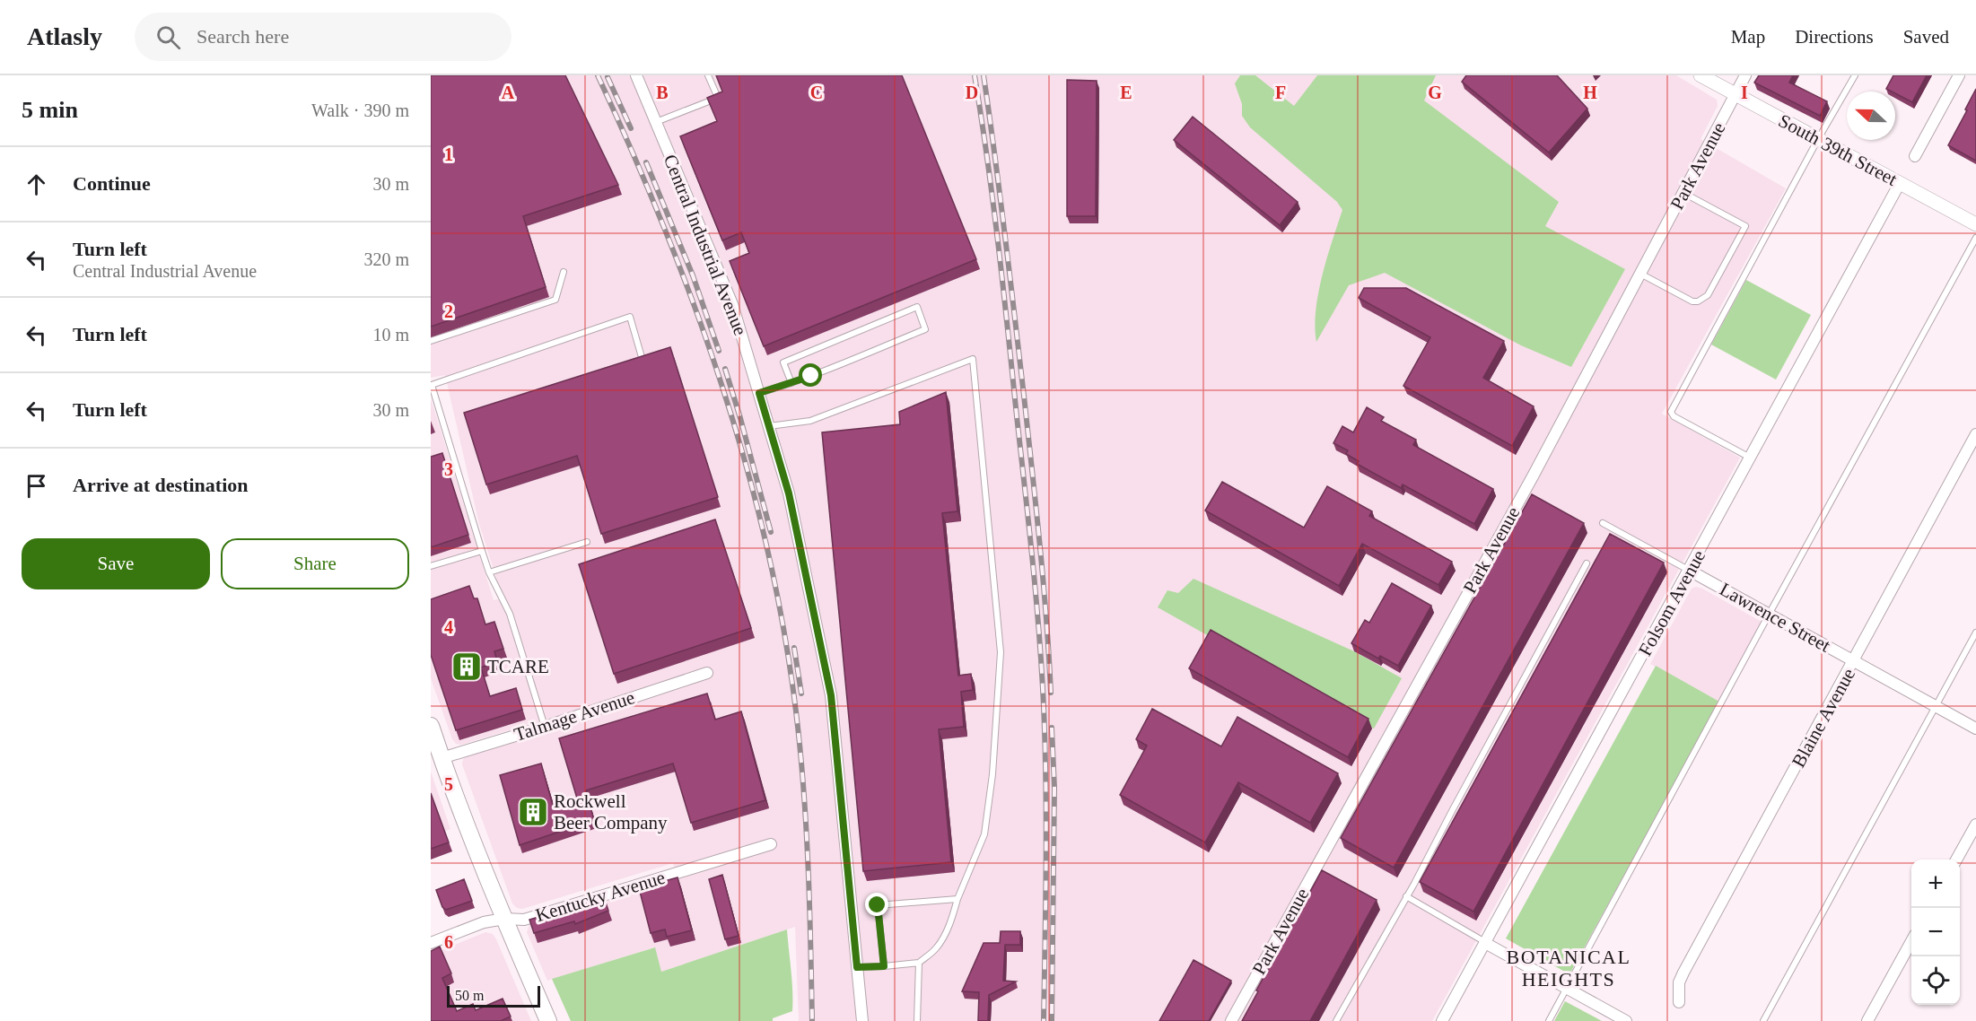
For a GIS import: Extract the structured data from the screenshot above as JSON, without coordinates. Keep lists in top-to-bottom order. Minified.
{"streets":{"street":["South 39th Street","Park Avenue","Central Industrial Avenue","Folsom Avenue","Lawrence Street","Talmage Avenue","Blaine Avenue","Kentucky Avenue"]},"crossings":[["South 39th Street","Park Avenue"],["South 39th Street","Folsom Avenue"],["Folsom Avenue","Lawrence Street"],["Lawrence Street","Blaine Avenue"]],"districts":["BOTANICAL HEIGHTS"],"places":{"building":["TCARE","Rockwell Beer Company"]},"scale_bar":"50 m","north":"left","page":{"header":"Atlasly","search":"Search here","nav":["Map","Directions","Saved"],"heading":["5 min","Walk · 390 m"],"list":[["Continue","30 m"],["Turn left","Central Industrial Avenue","320 m"],["Turn left","10 m"],["Turn left","30 m"],"Arrive at destination"],"buttons":["Save","Share"],"map_buttons":["+","−"],"scale":"50 m"},"grid":{"columns":["A","B","C","D","E","F","G","H","I"],"rows":["1","2","3","4","5","6"]}}
